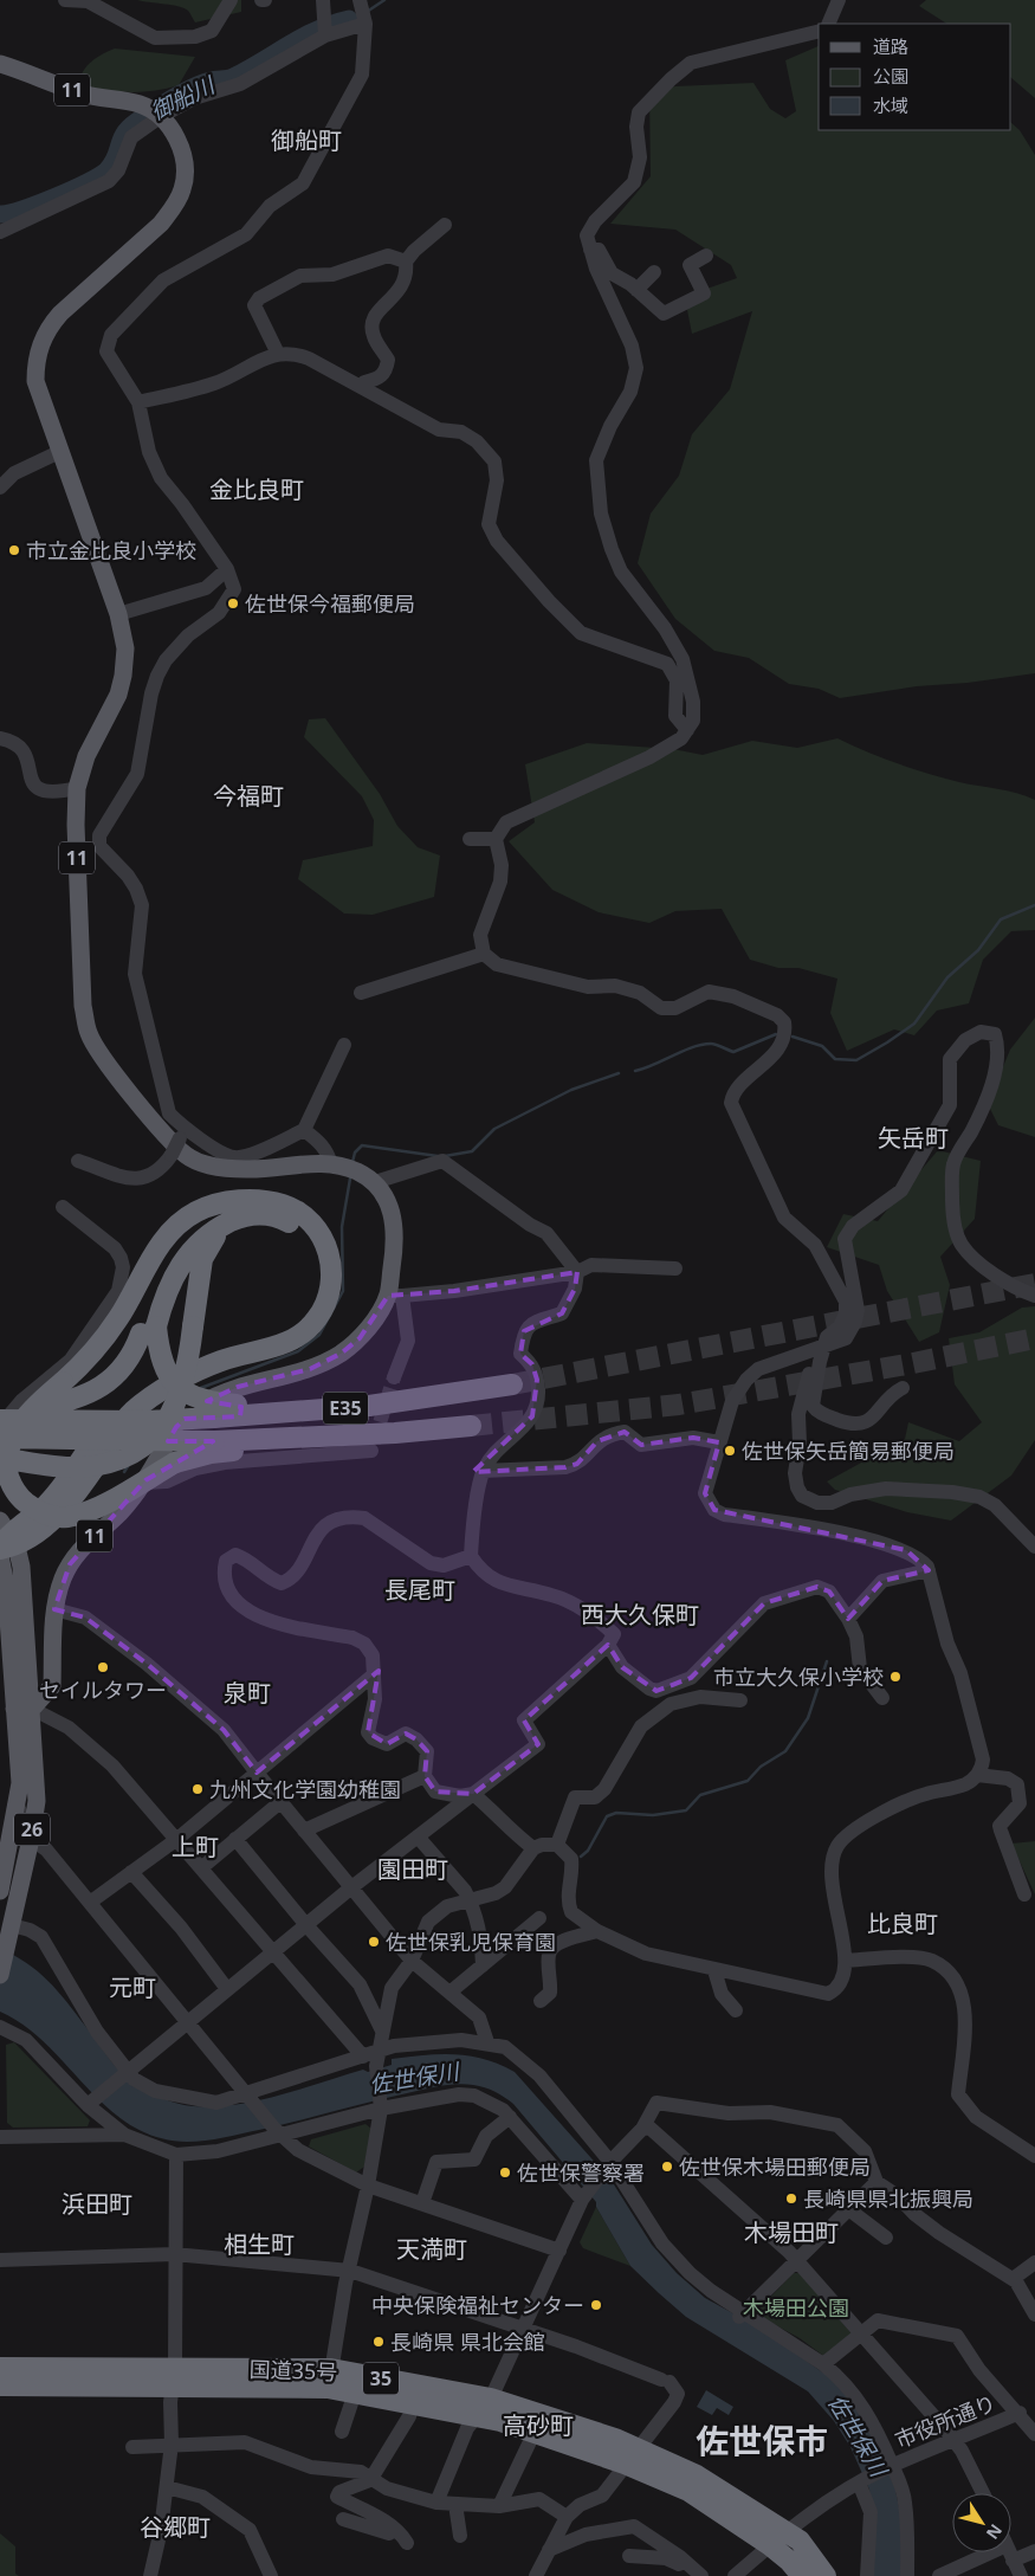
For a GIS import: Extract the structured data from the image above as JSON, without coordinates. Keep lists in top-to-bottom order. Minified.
{"streets":{"highway":["E35","国道35号","35"],"main road":["11","26"],"street":["市役所通り"]},"crossings":[["11","26"]],"districts":["御船町","金比良町","今福町","矢岳町","長尾町","西大久保町","泉町","上町","園田町","比良町","元町","浜田町","木場田町","相生町","天満町","高砂町","佐世保市","谷郷町"],"water":["御船川","佐世保川"],"parks":["木場田公園"],"places":["市立金比良小学校","佐世保今福郵便局","佐世保矢岳簡易郵便局","セイルタワー","市立大久保小学校","九州文化学園幼稚園","佐世保乳児保育園","佐世保木場田郵便局","佐世保警察署","長崎県県北振興局","中央保険福祉センター","長崎県 県北会館"],"legend":["道路","公園","水域"],"north":"bottom right"}
